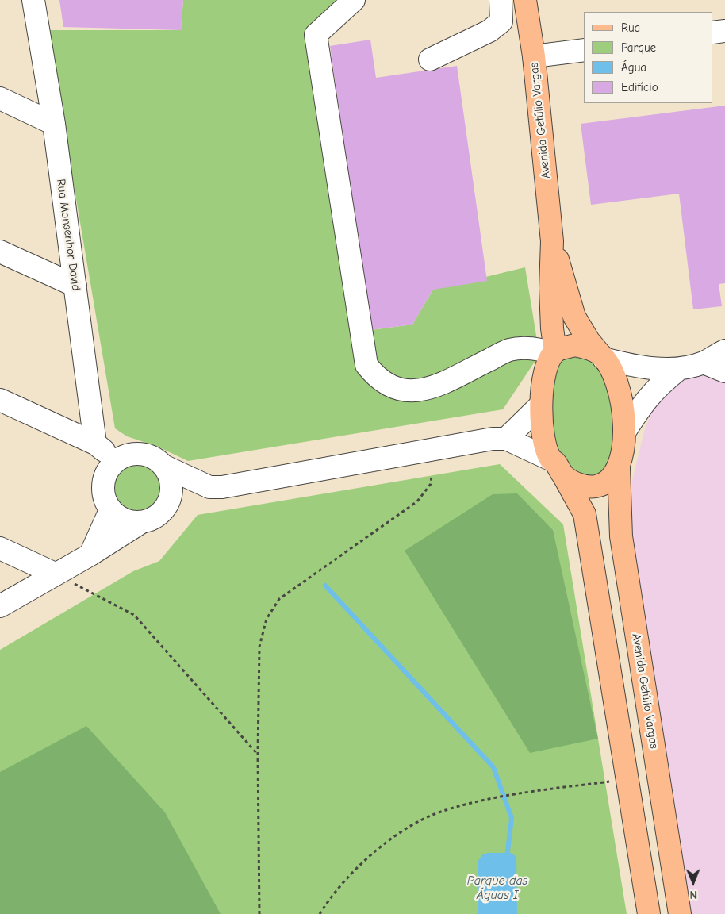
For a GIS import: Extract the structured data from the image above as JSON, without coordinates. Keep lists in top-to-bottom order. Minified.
{"streets":{"main road":["Avenida Getúlio Vargas"],"street":["Rua Monsenhor David"]},"water":["Parque das Águas I"],"legend":["Rua","Parque","Água","Edifício"],"north":"bottom"}
